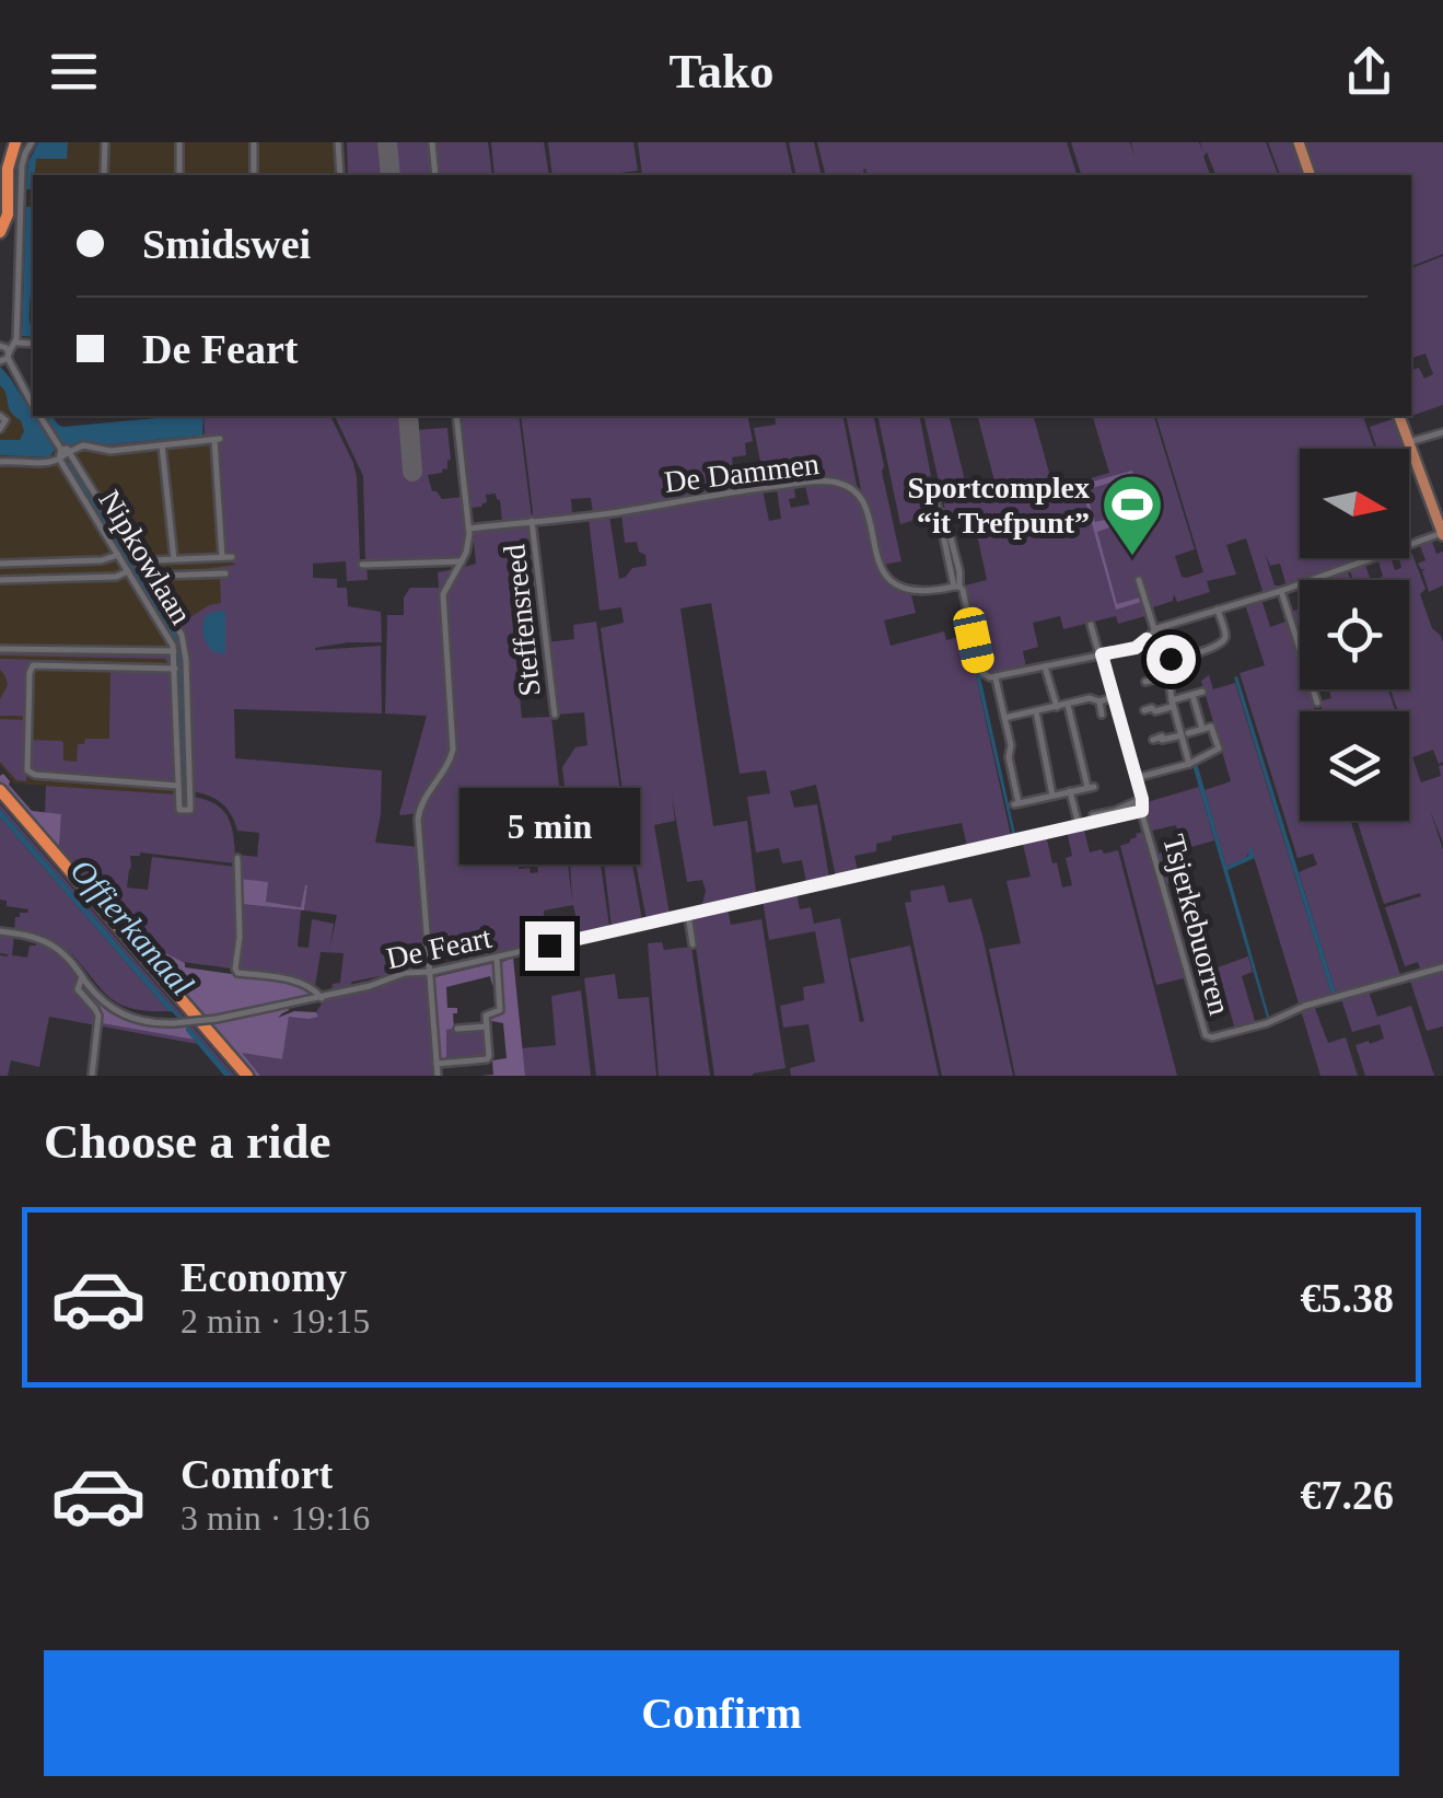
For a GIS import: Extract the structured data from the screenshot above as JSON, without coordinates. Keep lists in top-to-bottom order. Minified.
{"streets":{"street":["De Dammen","Nipkowlaan","Steffensreed","Tsjerkebuorren","De Feart"]},"crossings":[["De Dammen","Steffensreed"],["Tsjerkebuorren","De Feart"]],"water":["Offierkanaal"],"places":{"sports":["Sportcomplex “it Trefpunt”"]},"north":"right","page":{"header":"Tako","banner":["Smidswei","De Feart"],"bubble":"5 min","heading":"Choose a ride","list":[{"name":"Economy","note":"2 min · 19:15","value":"€5.38"},{"name":"Comfort","note":"3 min · 19:16","value":"€7.26"}],"buttons":"Confirm"}}
